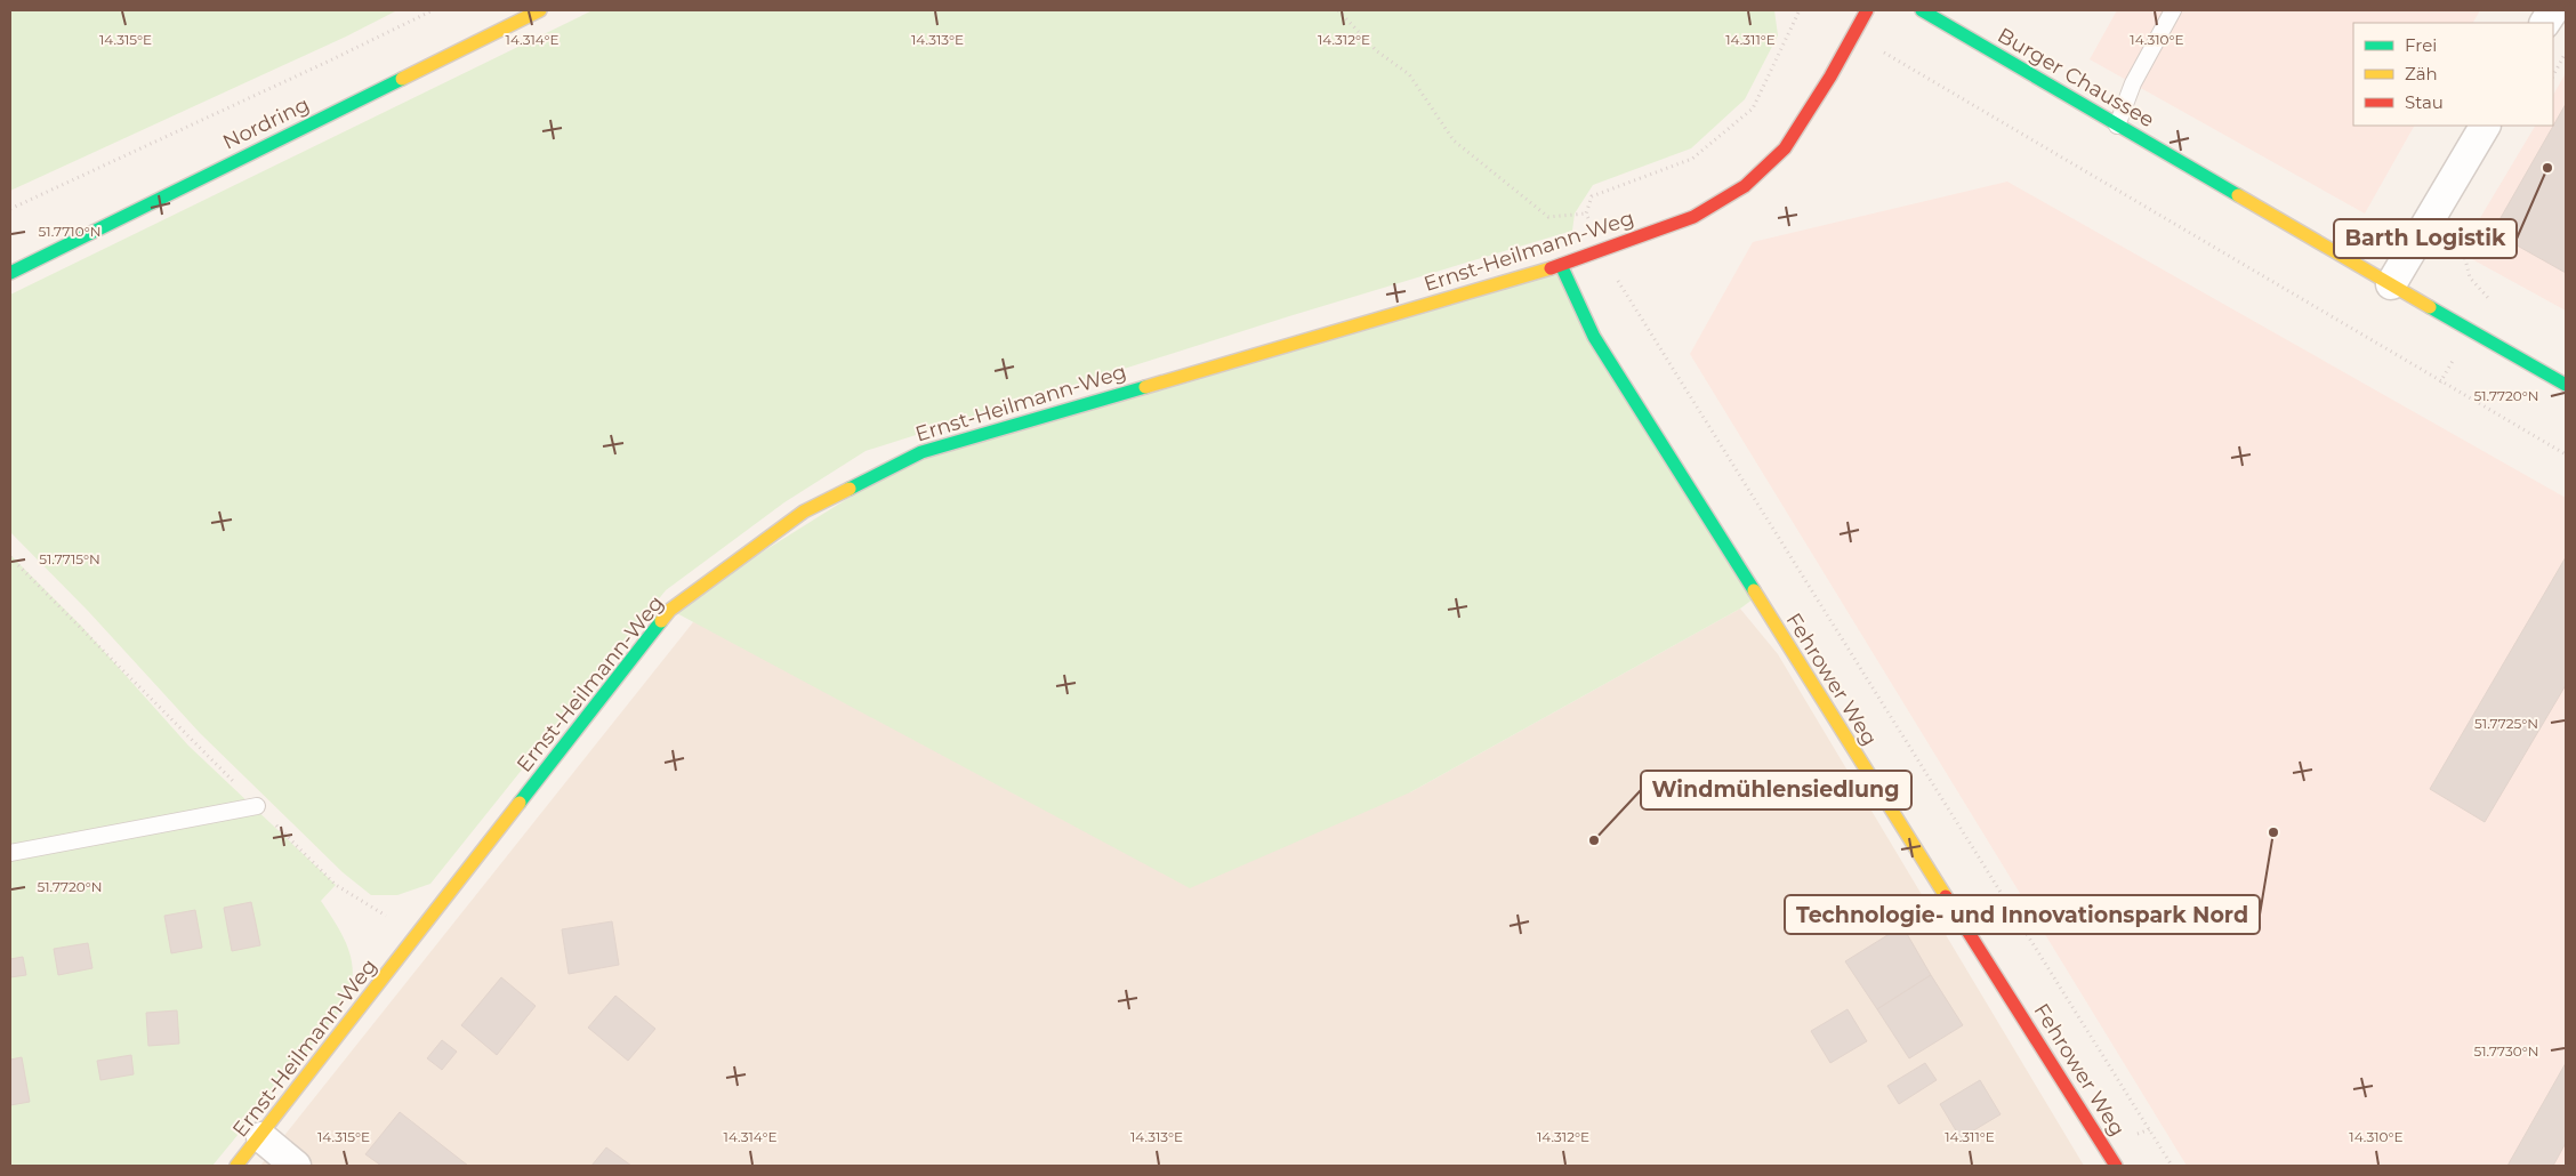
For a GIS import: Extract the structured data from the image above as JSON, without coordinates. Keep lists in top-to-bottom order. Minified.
{"streets":{"street":["Burger Chaussee","Nordring","Ernst-Heilmann-Weg","Fehrower Weg"]},"crossings":[["Ernst-Heilmann-Weg","Fehrower Weg"]],"places":["Barth Logistik","Technologie- und Innovationspark Nord","Windmühlensiedlung"],"legend":["Frei","Zäh","Stau"],"coordinates":["14.315°E","14.314°E","14.313°E","14.312°E","14.311°E","14.310°E","51.7710°N","51.7720°N","51.7715°N","51.7725°N","51.7730°N"]}
